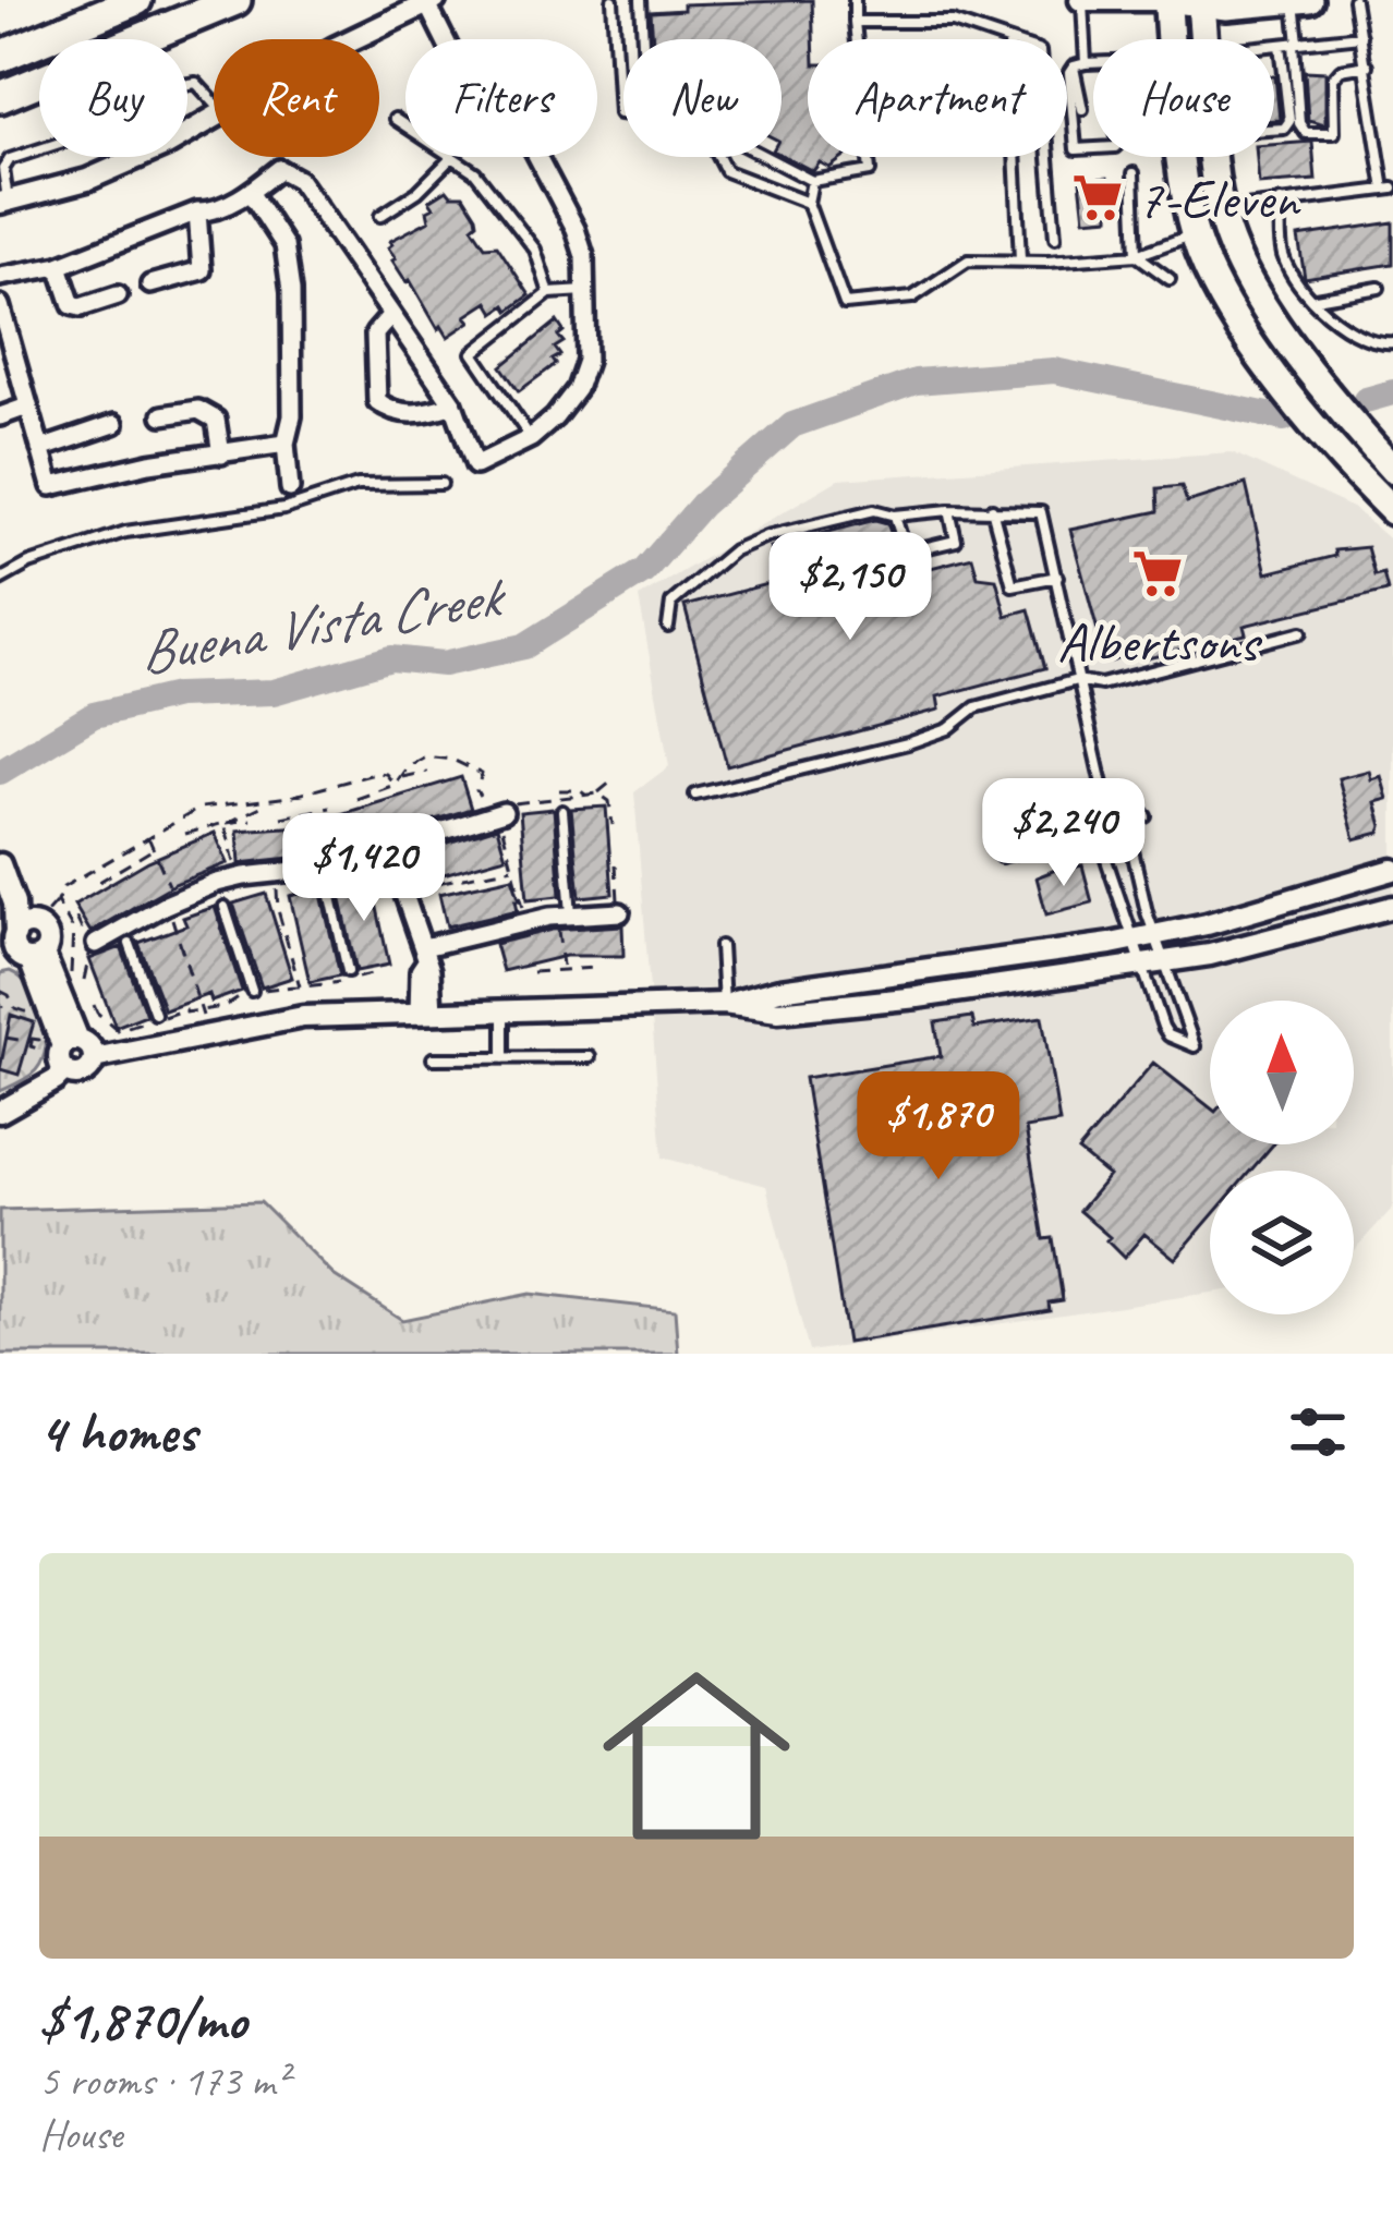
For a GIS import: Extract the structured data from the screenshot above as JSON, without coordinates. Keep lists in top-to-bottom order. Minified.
{"water":["Buena Vista Creek"],"places":{"supermarket":["7-Eleven","Albertsons"]},"north":"top","page":{"chip":["Buy","Rent","Filters","New","Apartment","House"],"price":["$2,150","$2,240","$1,420","$1,870"],"heading":"4 homes","list":[{"name":"$1,870/mo","note":"5 rooms · 173 m² · House"}]}}
